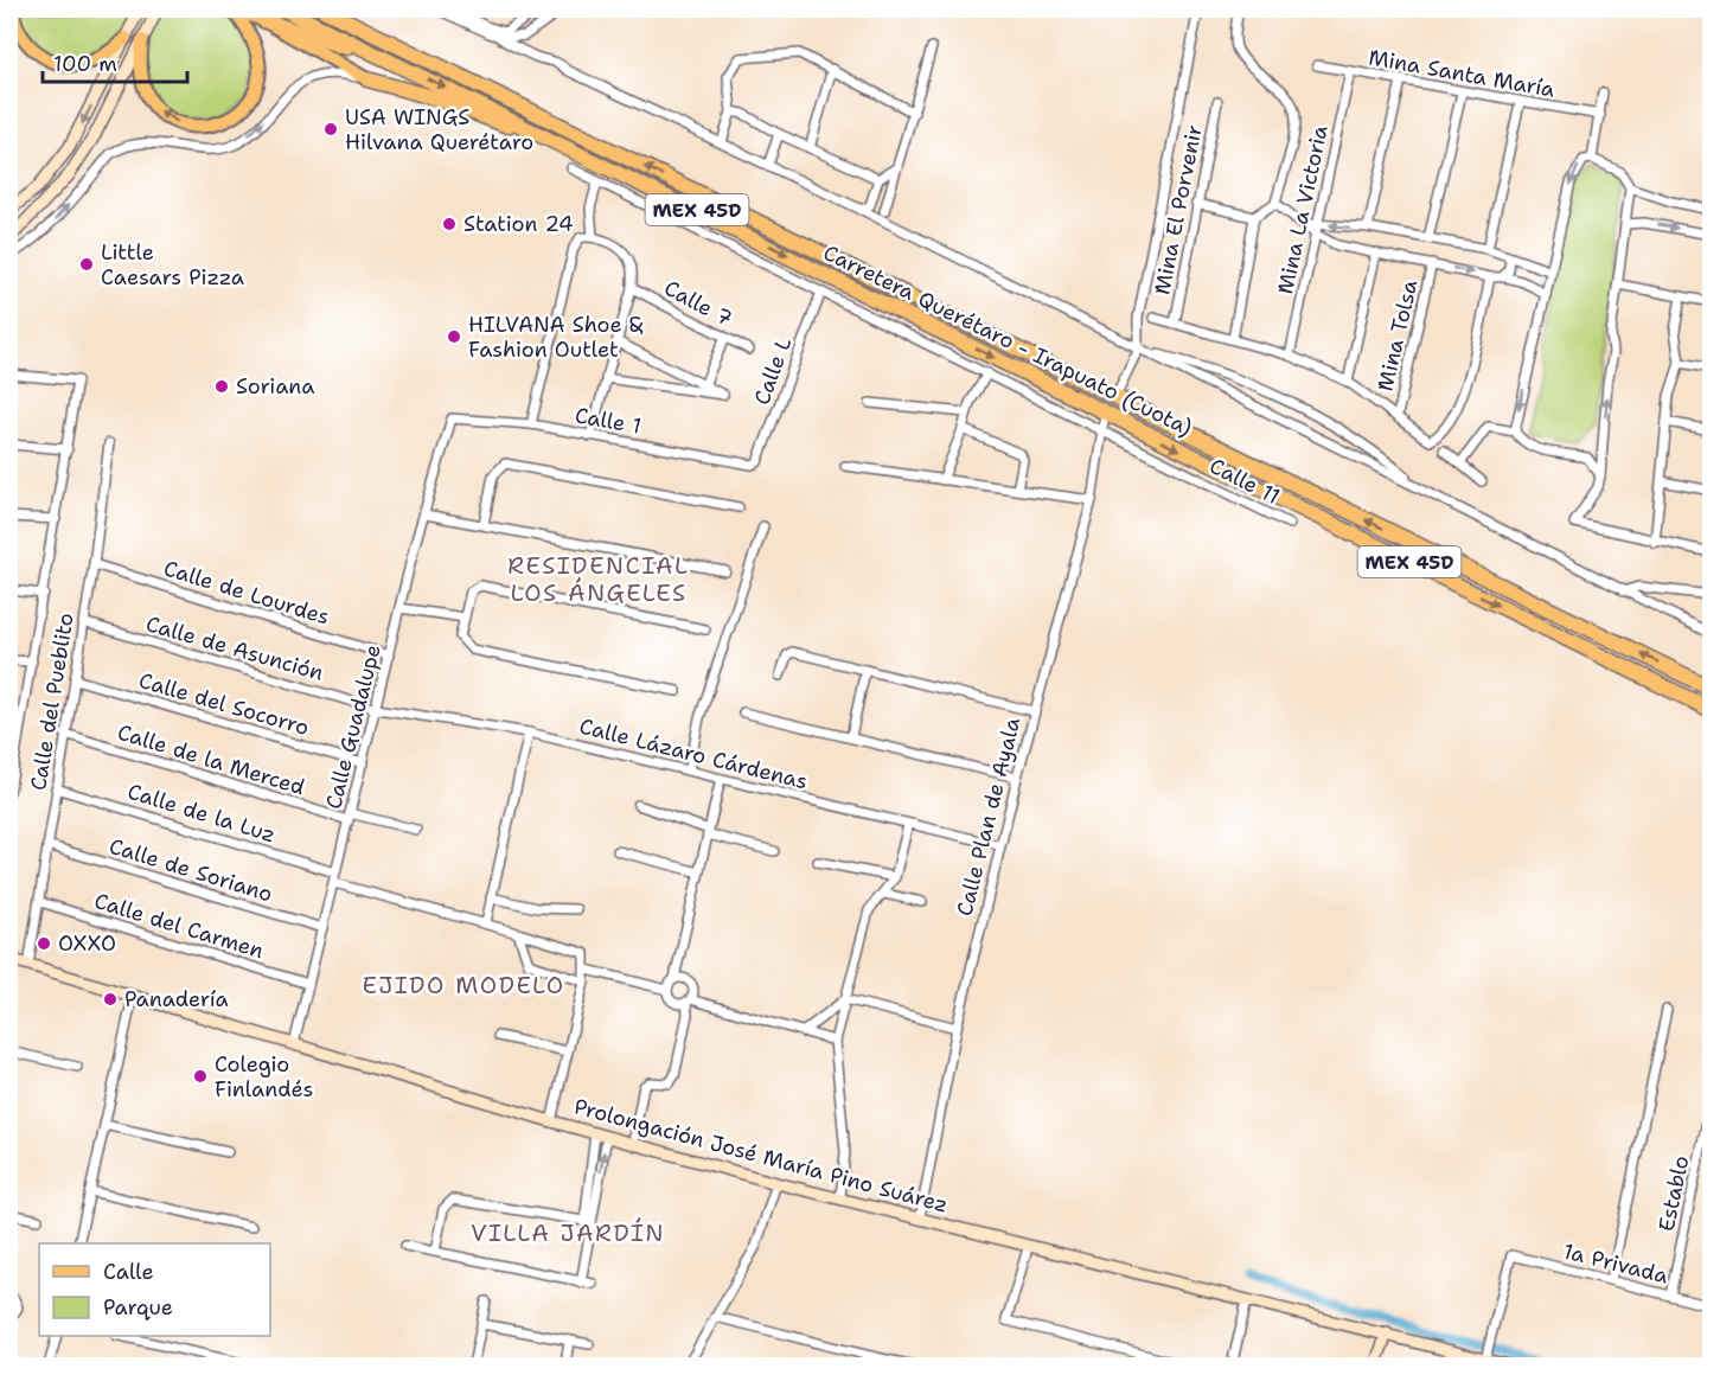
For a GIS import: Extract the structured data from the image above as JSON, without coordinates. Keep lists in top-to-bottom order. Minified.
{"streets":{"highway":["MEX 45D","Carretera Querétaro - Irapuato (Cuota)"],"main road":["Prolongación José María Pino Suárez"],"street":["Mina Santa María","Mina El Porvenir","Mina La Victoria","Calle 7","Mina Tolsa","Calle L","Calle 1","Calle 11","Calle de Lourdes","Calle de Asunción","Calle del Pueblito","Calle del Socorro","Calle Guadalupe","Calle Lázaro Cárdenas","Calle de la Merced","Calle de la Luz","Calle Plan de Ayala","Calle de Soriano","Calle del Carmen","Establo","1a Privada"]},"crossings":[["Mina Santa María","Mina La Victoria"],["Mina El Porvenir","Mina La Victoria"],["Mina El Porvenir","Mina Tolsa"],["Calle L","Calle 1"],["Calle L","Calle 11"],["Calle 1","Calle Guadalupe"],["Calle 11","Calle Plan de Ayala"],["Calle de Lourdes","Calle del Pueblito"],["Calle de Lourdes","Calle Guadalupe"],["Calle de Asunción","Calle del Pueblito"],["Calle de Asunción","Calle Guadalupe"],["Calle de Asunción","Calle Lázaro Cárdenas"],["Calle del Pueblito","Calle del Socorro"],["Calle del Pueblito","Calle de la Merced"],["Calle del Pueblito","Calle de la Luz"],["Calle del Pueblito","Calle de Soriano"],["Calle del Pueblito","Calle del Carmen"],["Calle del Pueblito","Prolongación José María Pino Suárez"],["Calle del Socorro","Calle Guadalupe"],["Calle Guadalupe","Calle Lázaro Cárdenas"],["Calle Guadalupe","Calle de la Merced"],["Calle Guadalupe","Calle de la Luz"],["Calle Guadalupe","Calle de Soriano"],["Calle Guadalupe","Calle del Carmen"],["Calle Guadalupe","Prolongación José María Pino Suárez"],["Calle Lázaro Cárdenas","Calle Plan de Ayala"],["Calle Plan de Ayala","Prolongación José María Pino Suárez"],["Prolongación José María Pino Suárez","1a Privada"],["Establo","1a Privada"]],"districts":["RESIDENCIAL LOS ÁNGELES","EJIDO MODELO","VILLA JARDÍN"],"places":["USA WINGS Hilvana Querétaro","Station 24","Little Caesars Pizza","HILVANA Shoe & Fashion Outlet","Soriana","OXXO","Panadería","Colegio Finlandés"],"legend":["Calle","Parque"],"scale_bar":"100 m"}
